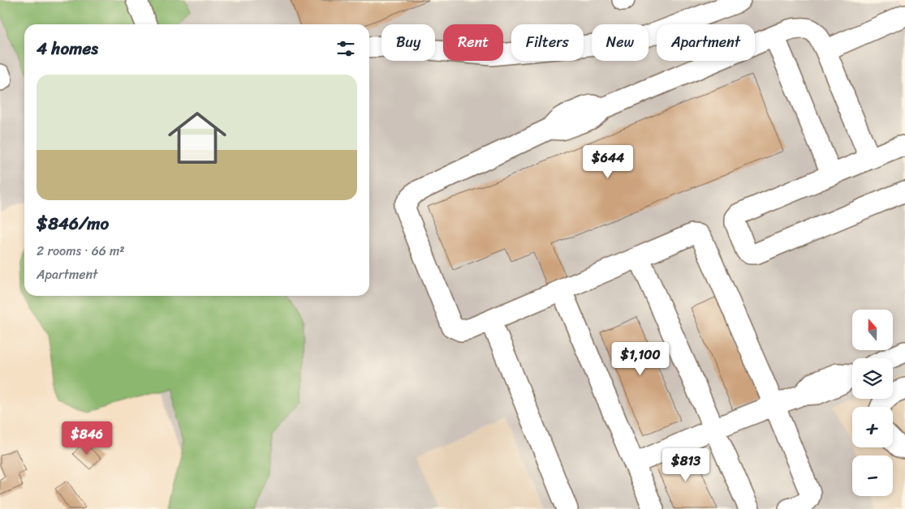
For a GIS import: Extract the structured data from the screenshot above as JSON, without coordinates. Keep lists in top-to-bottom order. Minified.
{"north":"top","page":{"chip":["Buy","Rent","Filters","New","Apartment"],"heading":"4 homes","list":[{"name":"$846/mo","note":"2 rooms · 66 m² · Apartment"}],"price":["$644","$1,100","$846","$813"],"map_buttons":["+","−"]}}
